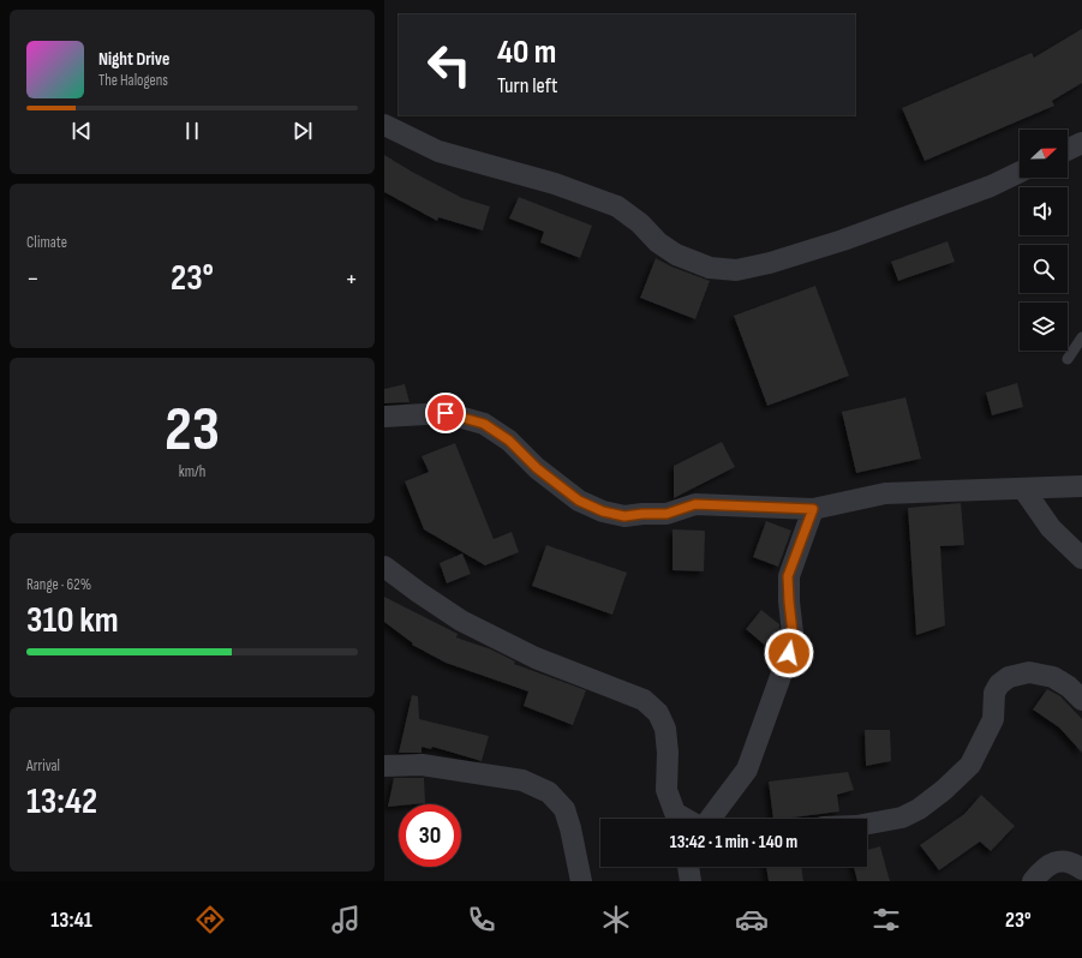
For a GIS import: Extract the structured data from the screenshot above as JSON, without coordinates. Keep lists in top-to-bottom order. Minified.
{"north":"right","page":{"turn":["40 m","Turn left"],"song":["Night Drive","The Halogens"],"tile":["Climate",["23","km/h"],["Range · 62%","310 km"],["Arrival","13:42"]],"heat":["−","23°","+"],"limit":"30","trip":"13:42 · 1 min · 140 m","tabs":["13:41","23°"]}}
